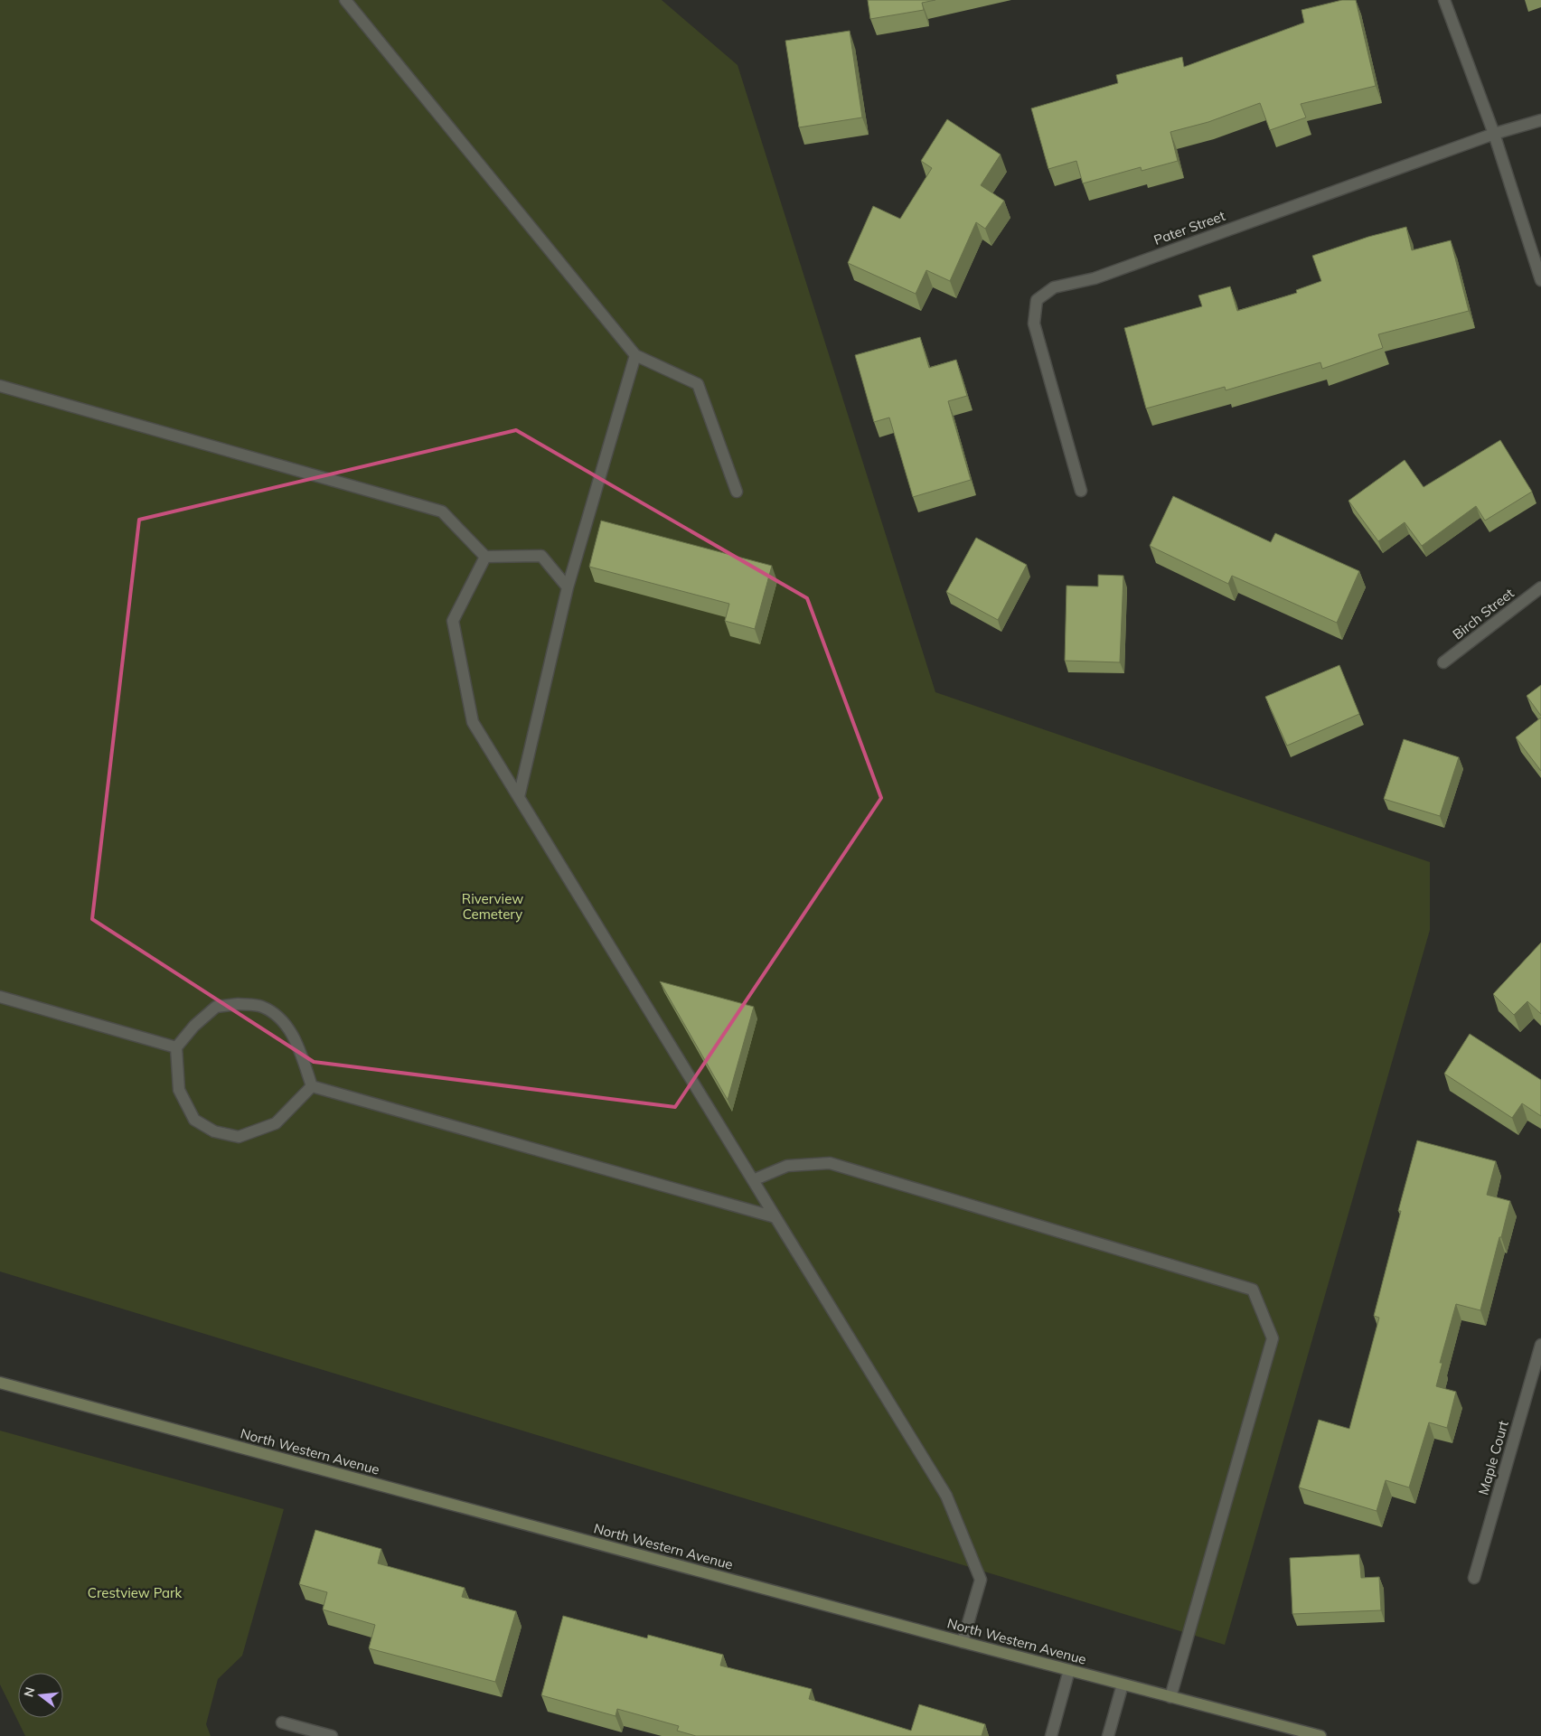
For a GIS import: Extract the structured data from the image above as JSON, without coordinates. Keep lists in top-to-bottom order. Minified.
{"streets":{"main road":["North Western Avenue"],"street":["Pater Street","Birch Street","Maple Court"]},"parks":["Riverview Cemetery","Crestview Park"],"north":"left"}
